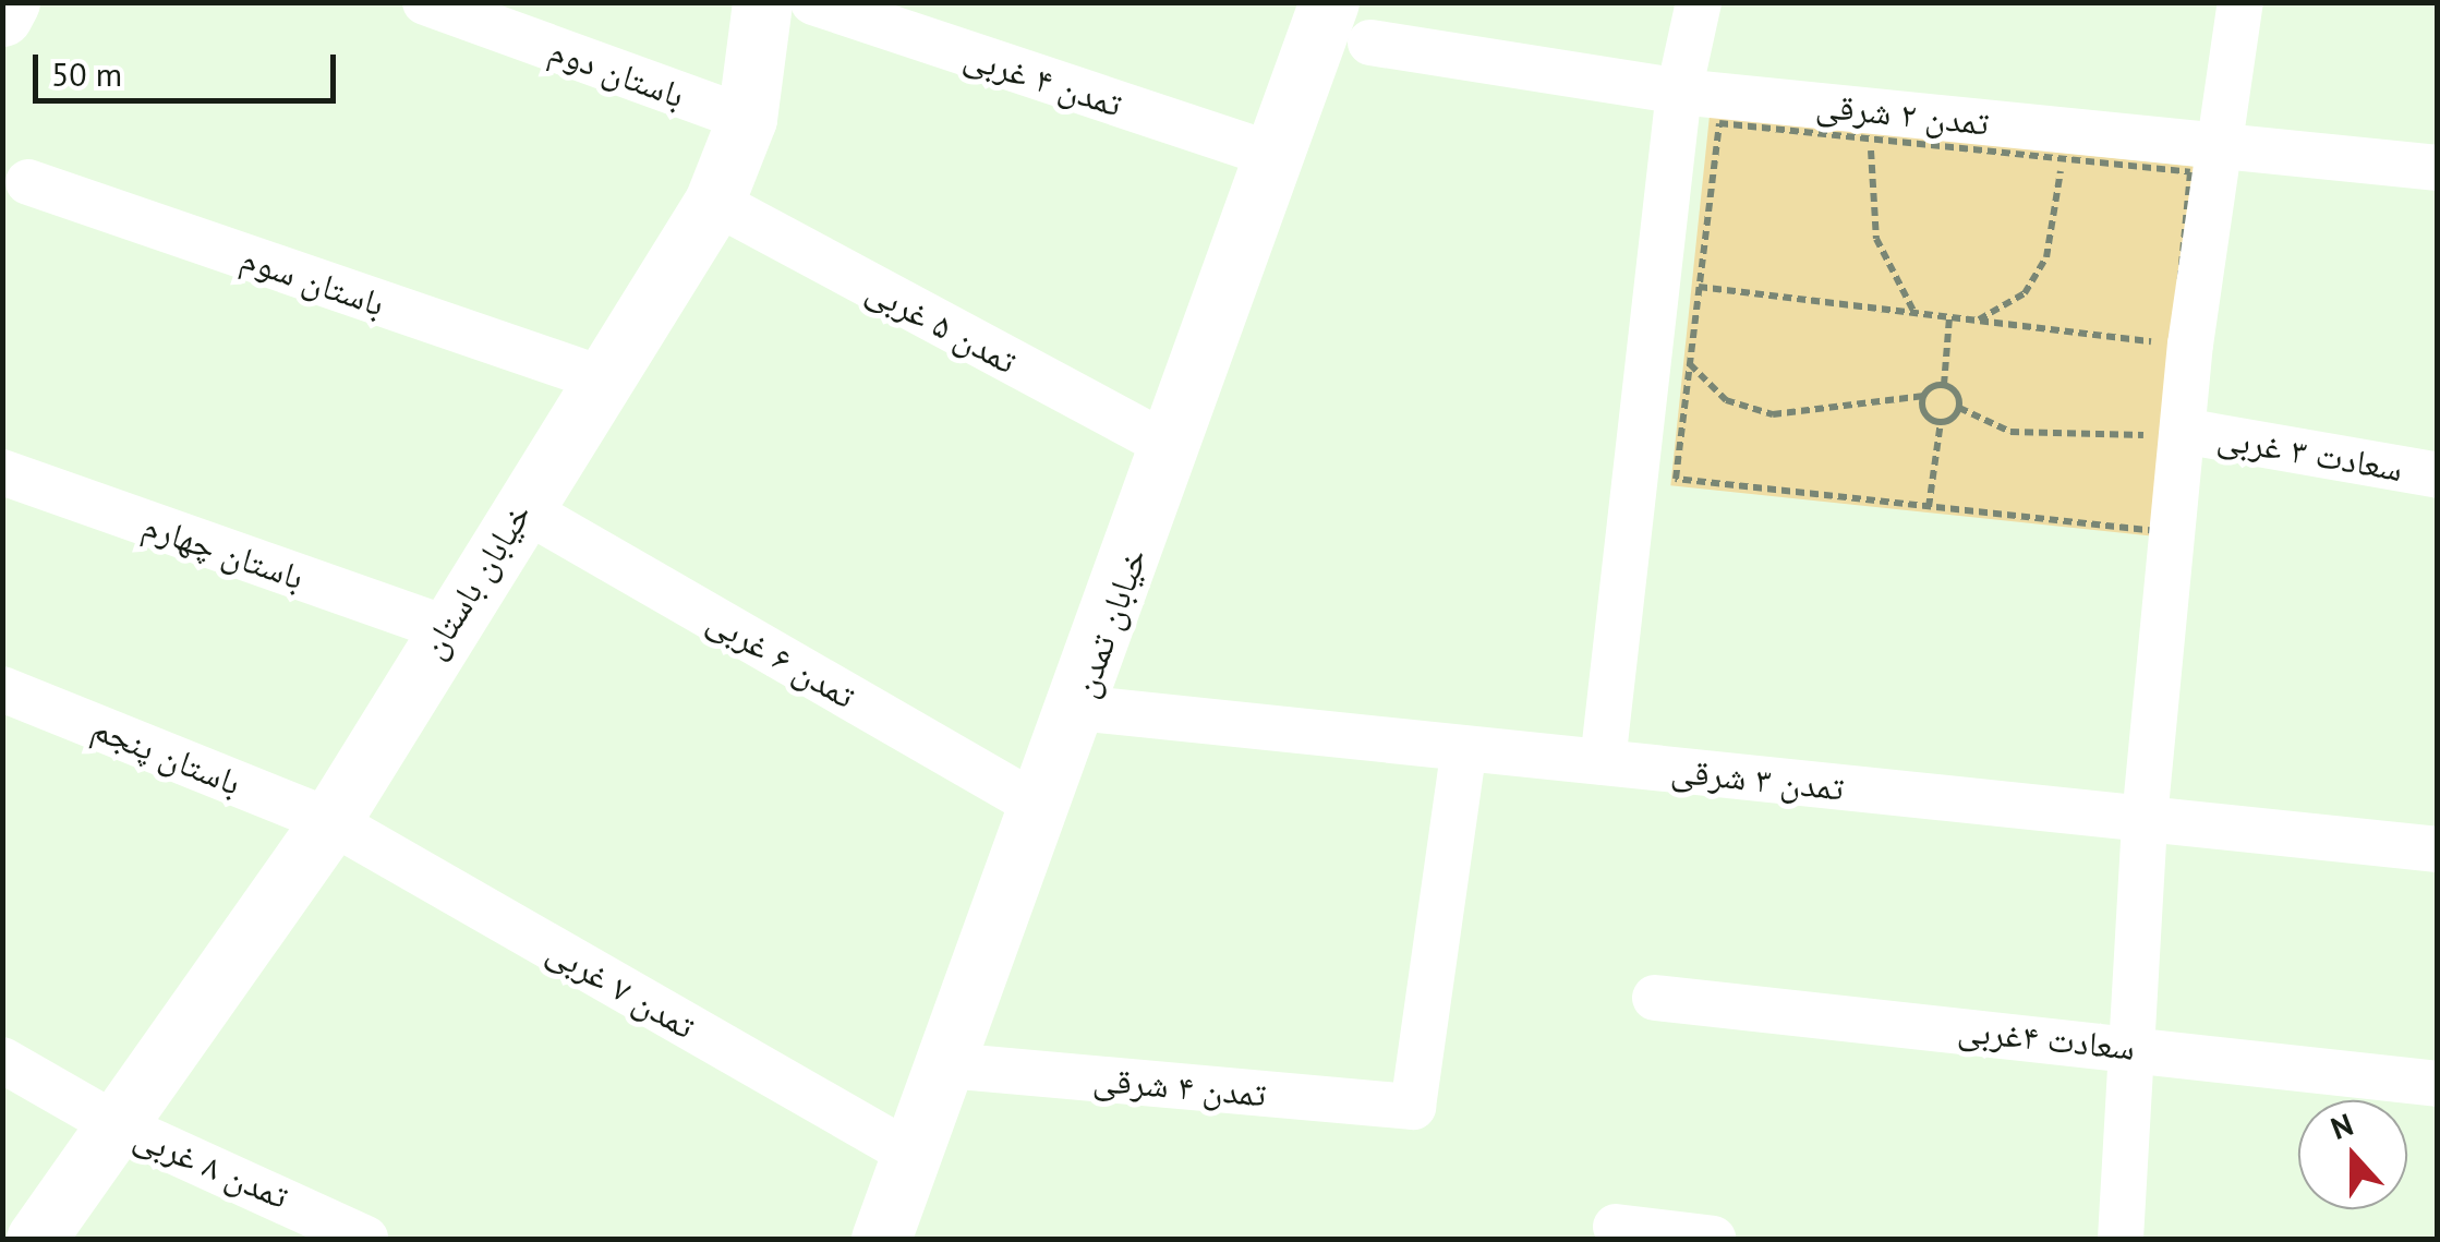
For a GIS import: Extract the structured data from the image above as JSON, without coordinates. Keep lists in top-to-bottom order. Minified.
{"streets":{"street":["باستان دوم","تمدن ۴ غربی","تمدن ۲ شرقی","باستان سوم","تمدن ۵ غربی","سعادت ۳ غربی","باستان چهارم","خیابان باستان","خیابان تمدن","تمدن ۶ غربی","باستان پنجم","تمدن ۳ شرقی","تمدن ۷ غربی","سعادت ۴غربی","تمدن ۴ شرقی","تمدن ۸ غربی"]},"crossings":[["باستان دوم","خیابان باستان"],["تمدن ۴ غربی","خیابان تمدن"],["تمدن ۲ شرقی","خیابان تمدن"],["باستان سوم","خیابان باستان"],["تمدن ۵ غربی","خیابان باستان"],["تمدن ۵ غربی","خیابان تمدن"],["باستان چهارم","خیابان باستان"],["خیابان باستان","تمدن ۶ غربی"],["خیابان باستان","باستان پنجم"],["خیابان باستان","تمدن ۷ غربی"],["خیابان باستان","تمدن ۸ غربی"],["خیابان تمدن","تمدن ۶ غربی"],["خیابان تمدن","تمدن ۳ شرقی"],["خیابان تمدن","تمدن ۷ غربی"],["خیابان تمدن","تمدن ۴ شرقی"],["باستان پنجم","تمدن ۷ غربی"],["تمدن ۳ شرقی","تمدن ۴ شرقی"]],"scale_bar":"50 m","north":"top"}
